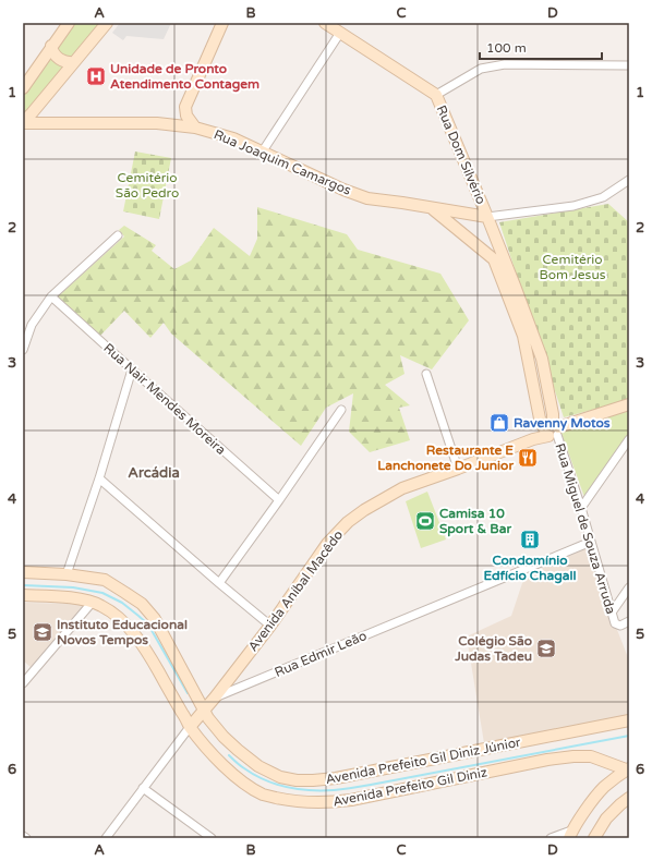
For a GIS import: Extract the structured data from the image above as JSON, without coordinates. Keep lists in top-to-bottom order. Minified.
{"streets":{"street":["Rua Dom Silvério","Rua Joaquim Camargos","Rua Nair Mendes Moreira","Rua Miguel de Souza Arruda","Avenida Aníbal Macêdo","Rua Edmir Leão","Avenida Prefeito Gil Diniz Júnior","Avenida Prefeito Gil Diniz"]},"crossings":[["Rua Dom Silvério","Rua Joaquim Camargos"],["Rua Dom Silvério","Rua Miguel de Souza Arruda"],["Rua Joaquim Camargos","Rua Miguel de Souza Arruda"],["Rua Miguel de Souza Arruda","Avenida Aníbal Macêdo"],["Rua Miguel de Souza Arruda","Rua Edmir Leão"],["Avenida Aníbal Macêdo","Rua Edmir Leão"],["Rua Edmir Leão","Avenida Prefeito Gil Diniz Júnior"],["Rua Edmir Leão","Avenida Prefeito Gil Diniz"]],"districts":["Arcádia"],"parks":["Cemitério São Pedro","Cemitério Bom Jesus"],"places":{"hospital":["Unidade de Pronto Atendimento Contagem"],"shop":["Ravenny Motos"],"restaurant":["Restaurante E Lanchonete Do Junior"],"sports":["Camisa 10 Sport & Bar"],"building":["Condomínio Edfício Chagall"],"school or university":["Instituto Educacional Novos Tempos","Colégio São Judas Tadeu"]},"scale_bar":"100 m","grid":{"columns":["A","B","C","D"],"rows":["1","2","3","4","5","6"]}}
